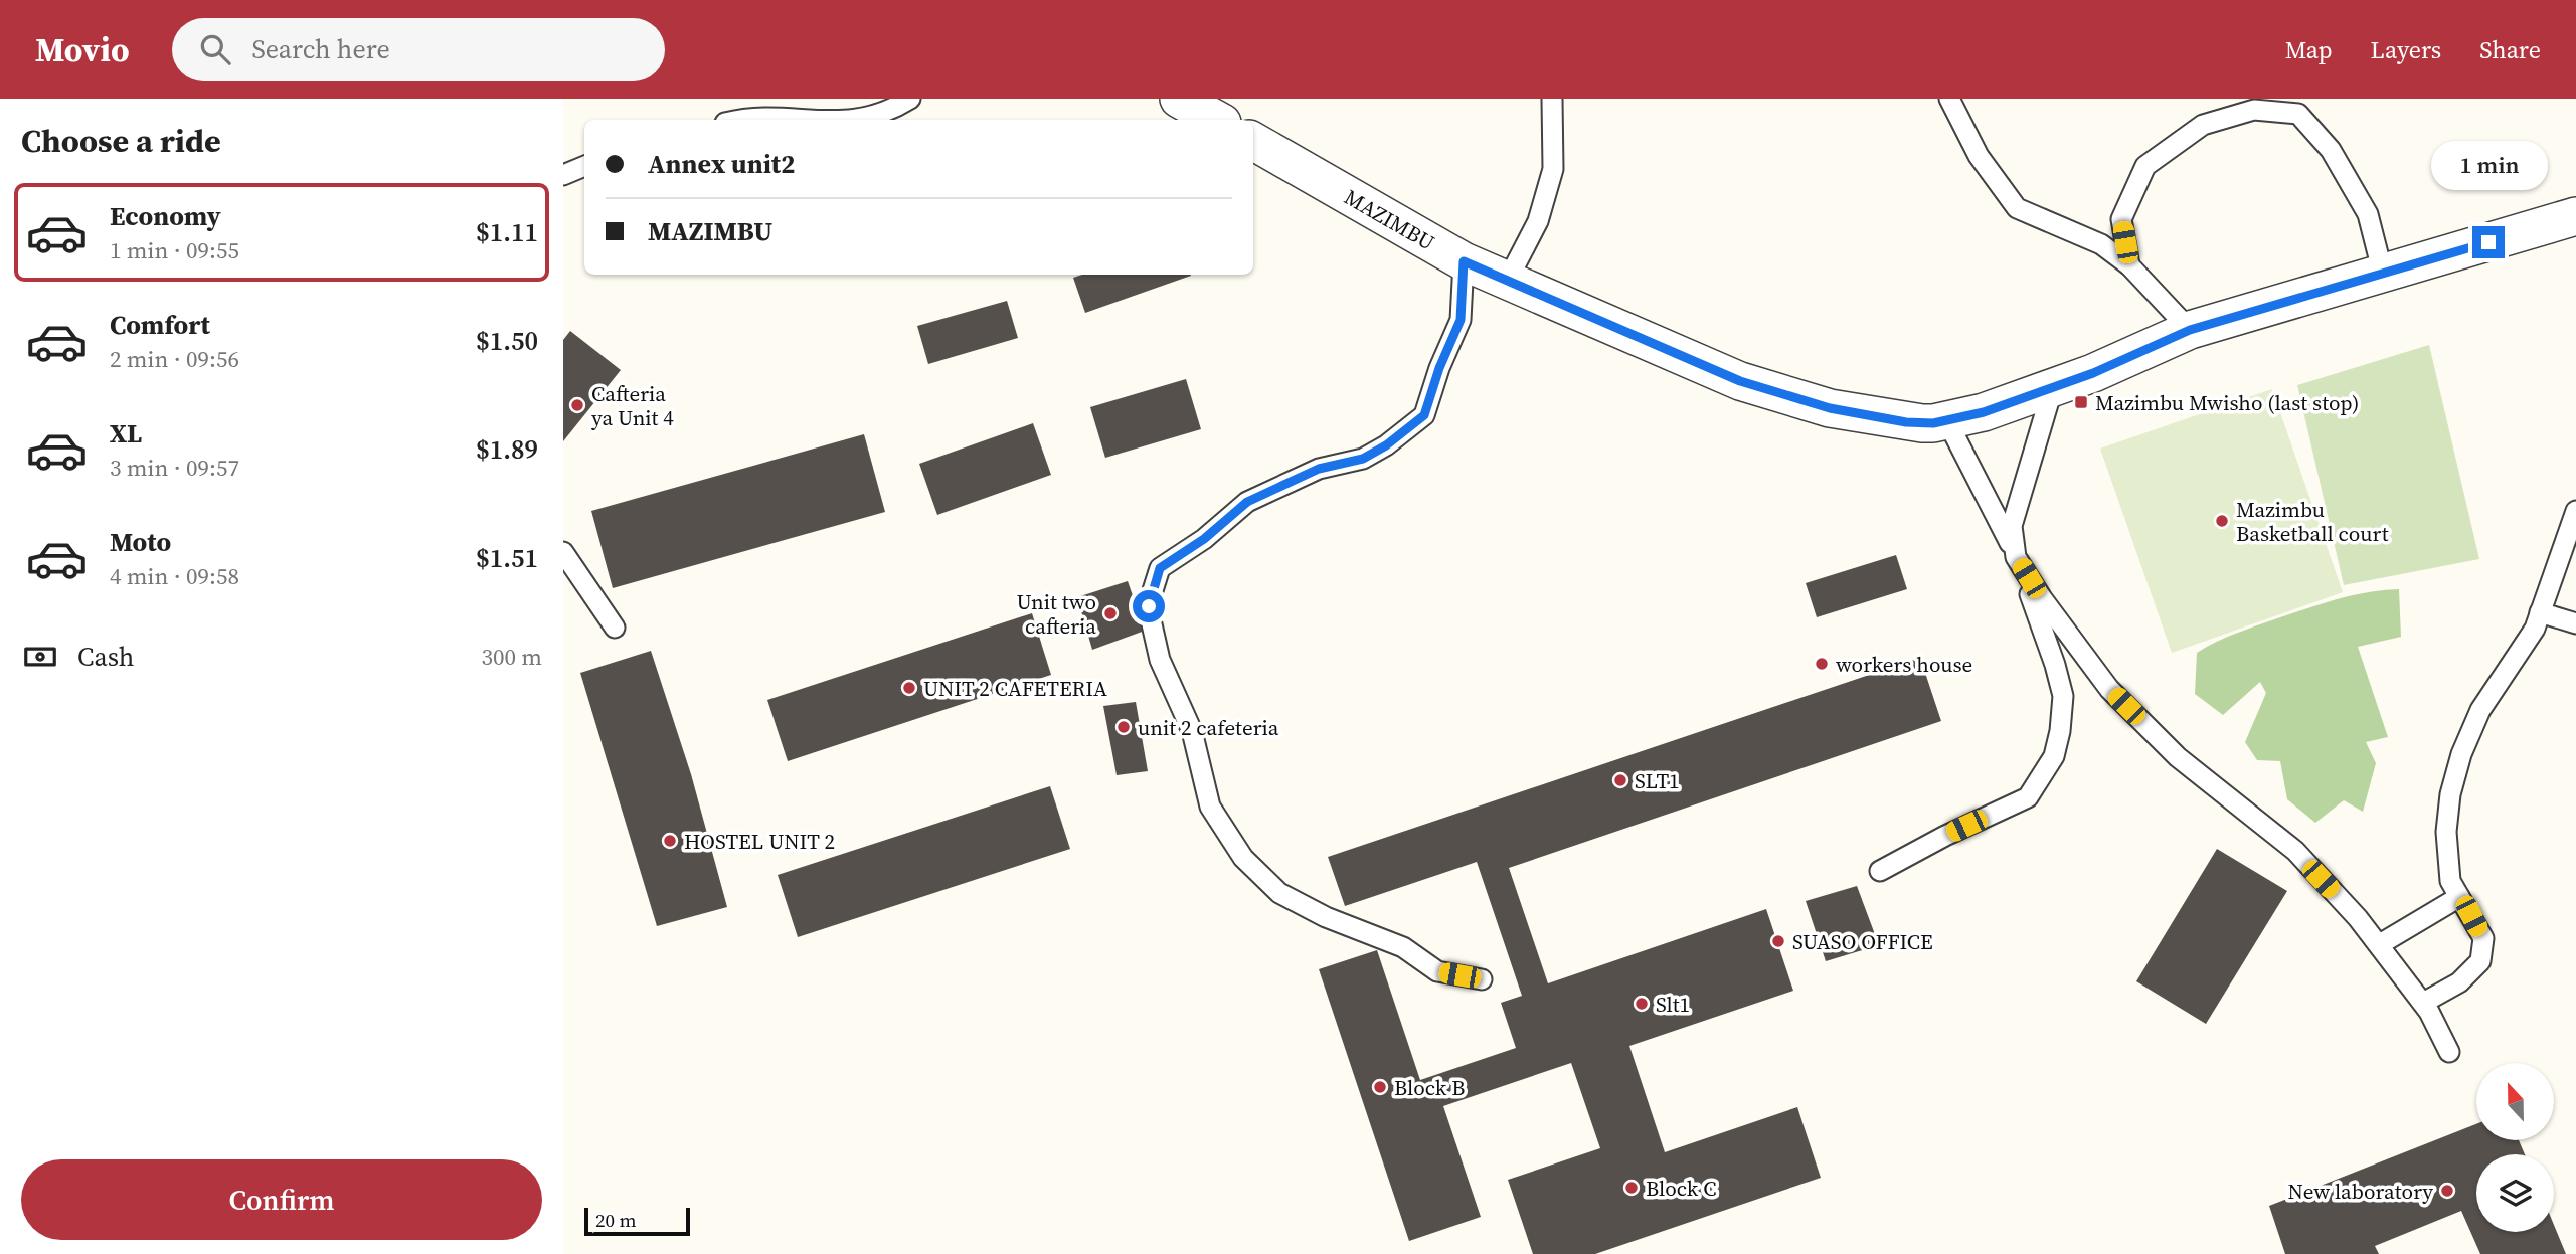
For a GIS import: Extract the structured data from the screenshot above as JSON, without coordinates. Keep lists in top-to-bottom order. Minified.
{"streets":{"street":["MAZIMBU"]},"places":{"transit":["Mazimbu Mwisho (last stop)"],"other":["Cafteria ya Unit 4","Mazimbu Basketball court","Unit two cafteria","workers house","UNIT 2 CAFETERIA","unit 2 cafeteria","SLT1","HOSTEL UNIT 2","SUASO OFFICE","Slt1","Block B","Block C","New laboratory"]},"scale_bar":"20 m","north":"top","page":{"header":"Movio","search":"Search here","nav":["Map","Layers","Share"],"heading":"Choose a ride","banner":["Annex unit2","MAZIMBU"],"bubble":"1 min","list":[{"name":"Economy","note":"1 min · 09:55","value":"$1.11"},{"name":"Comfort","note":"2 min · 09:56","value":"$1.50"},{"name":"XL","note":"3 min · 09:57","value":"$1.89"},{"name":"Moto","note":"4 min · 09:58","value":"$1.51"}],"pay":["Cash","300 m"],"buttons":"Confirm","scale":"20 m"}}
